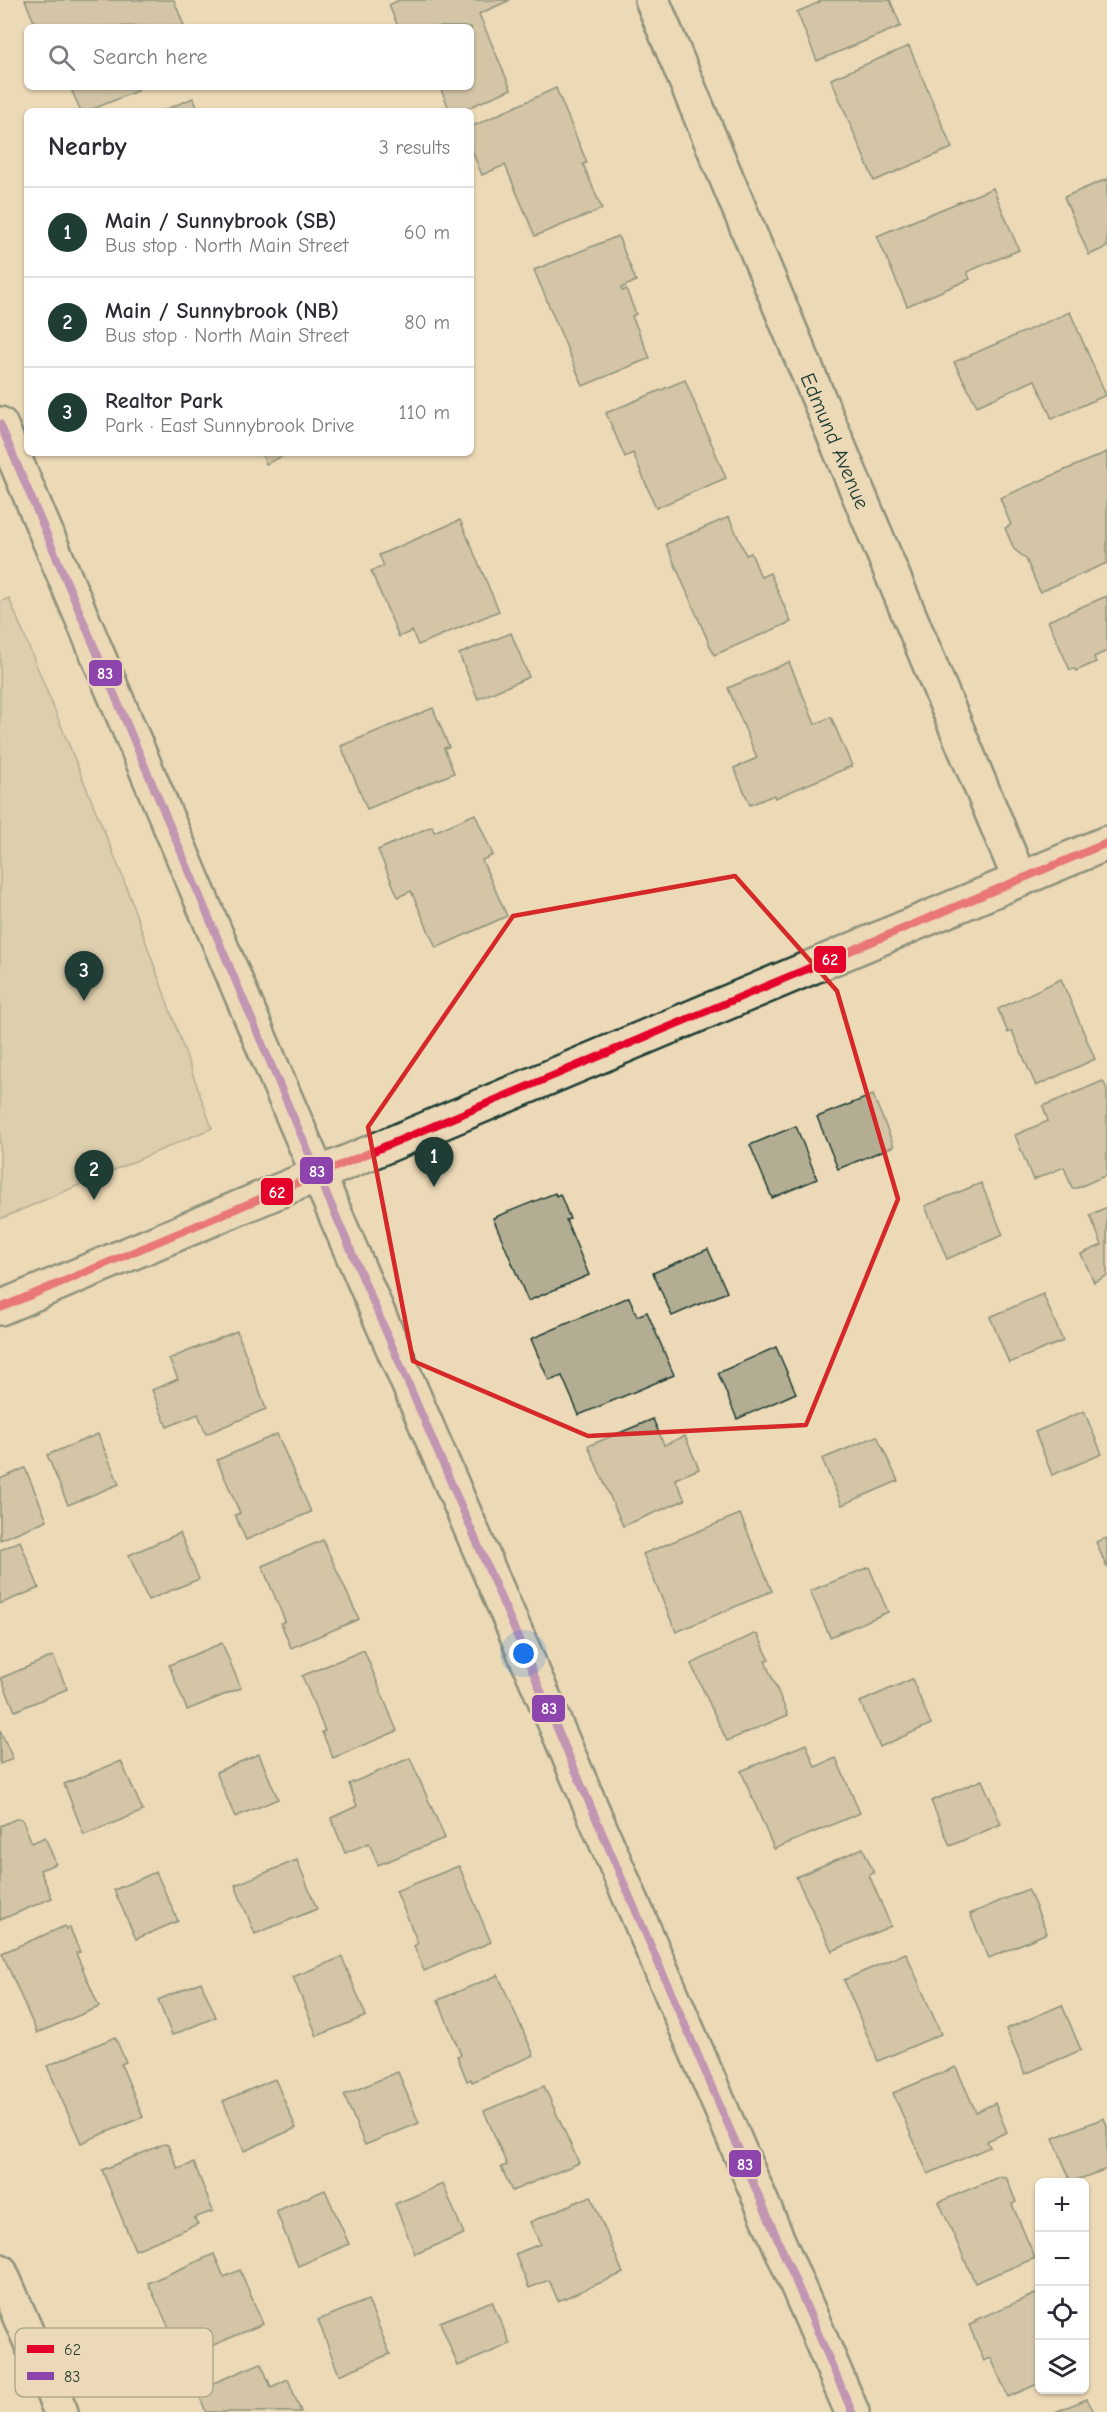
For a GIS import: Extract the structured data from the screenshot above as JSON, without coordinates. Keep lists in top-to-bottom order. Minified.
{"streets":{"street":["Edmund Avenue"]},"lines":["transit line 83","transit line 62"],"legend":["62","83"],"page":{"search":"Search here","heading":["Nearby","3 results"],"list":[{"mark":"1","name":"Main / Sunnybrook (SB)","note":"Bus stop · North Main Street","value":"60 m"},{"mark":"2","name":"Main / Sunnybrook (NB)","note":"Bus stop · North Main Street","value":"80 m"},{"mark":"3","name":"Realtor Park","note":"Park · East Sunnybrook Drive","value":"110 m"}],"pins":["3","1","2"],"map_buttons":["+","−"]}}
